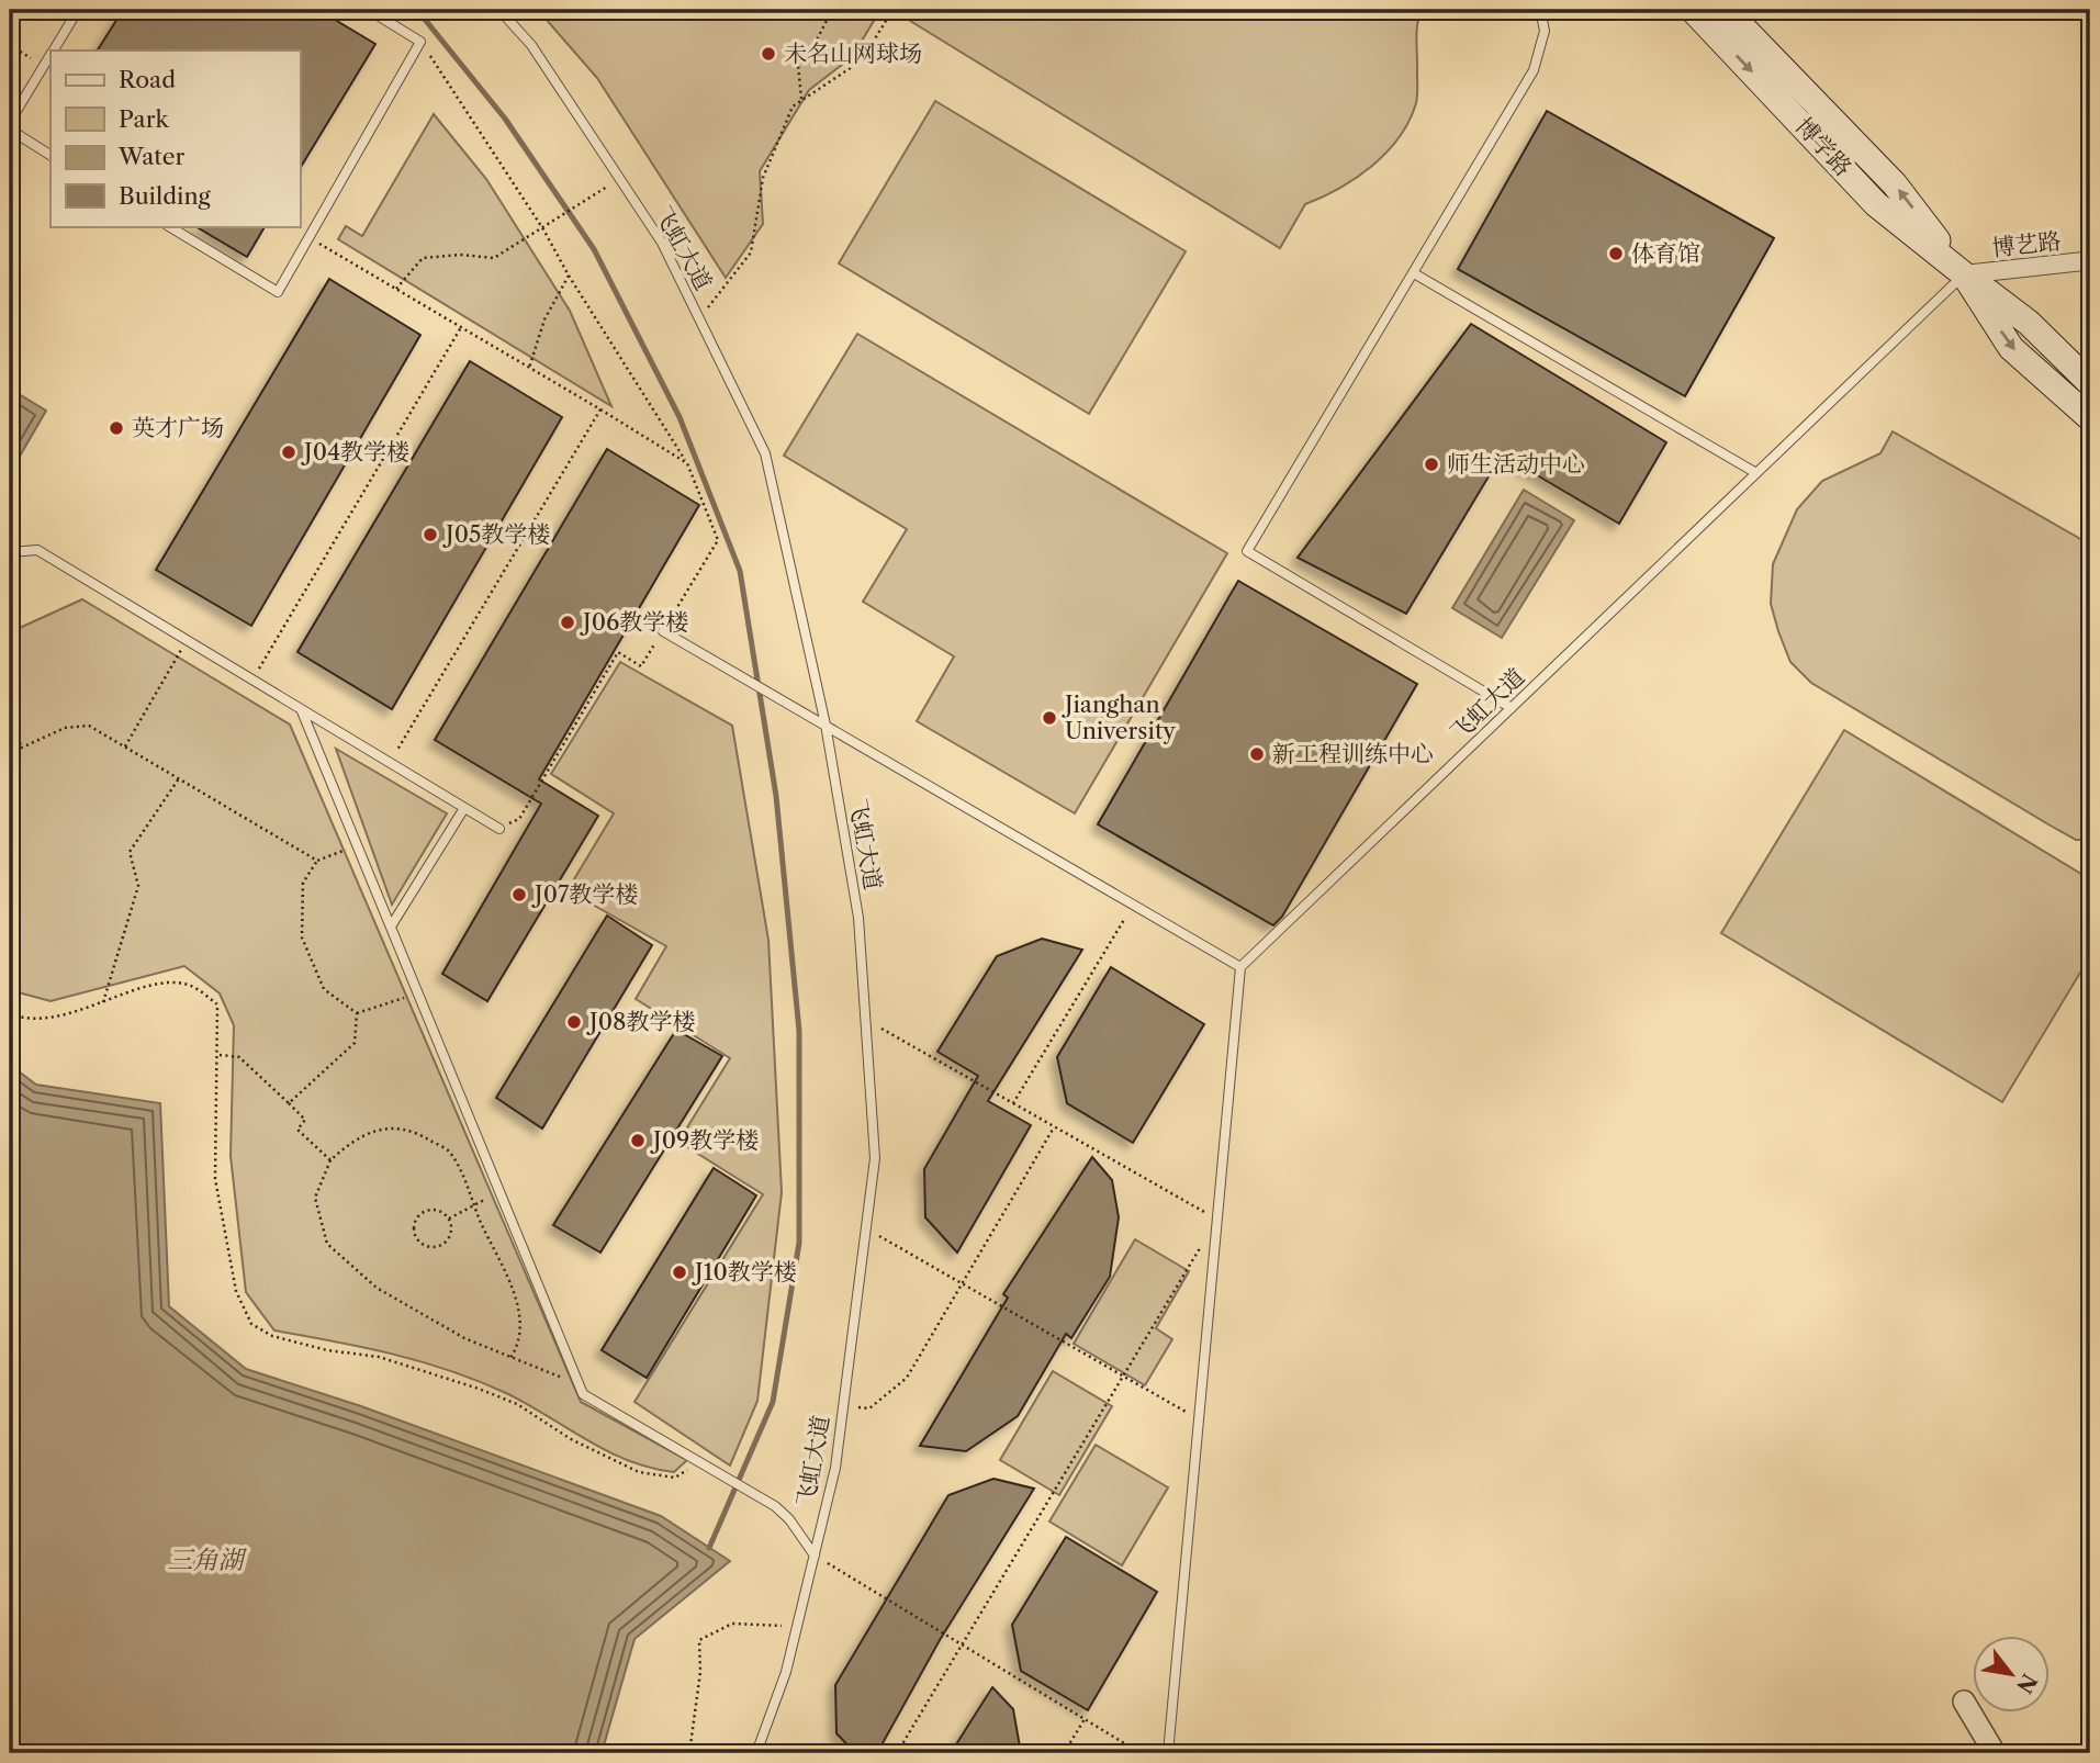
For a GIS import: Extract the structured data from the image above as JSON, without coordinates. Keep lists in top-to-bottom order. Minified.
{"streets":{"main road":["博学路"],"street":["博艺路"],"lane":["飞虹大道"]},"crossings":[["博学路","博艺路"],["博学路","飞虹大道"],["博艺路","飞虹大道"]],"water":["三角湖"],"places":["未名山网球场","体育馆","英才广场","J04教学楼","师生活动中心","J05教学楼","J06教学楼","Jianghan University","新工程训练中心","J07教学楼","J08教学楼","J09教学楼","J10教学楼"],"legend":["Road","Park","Water","Building"],"north":"bottom right"}
